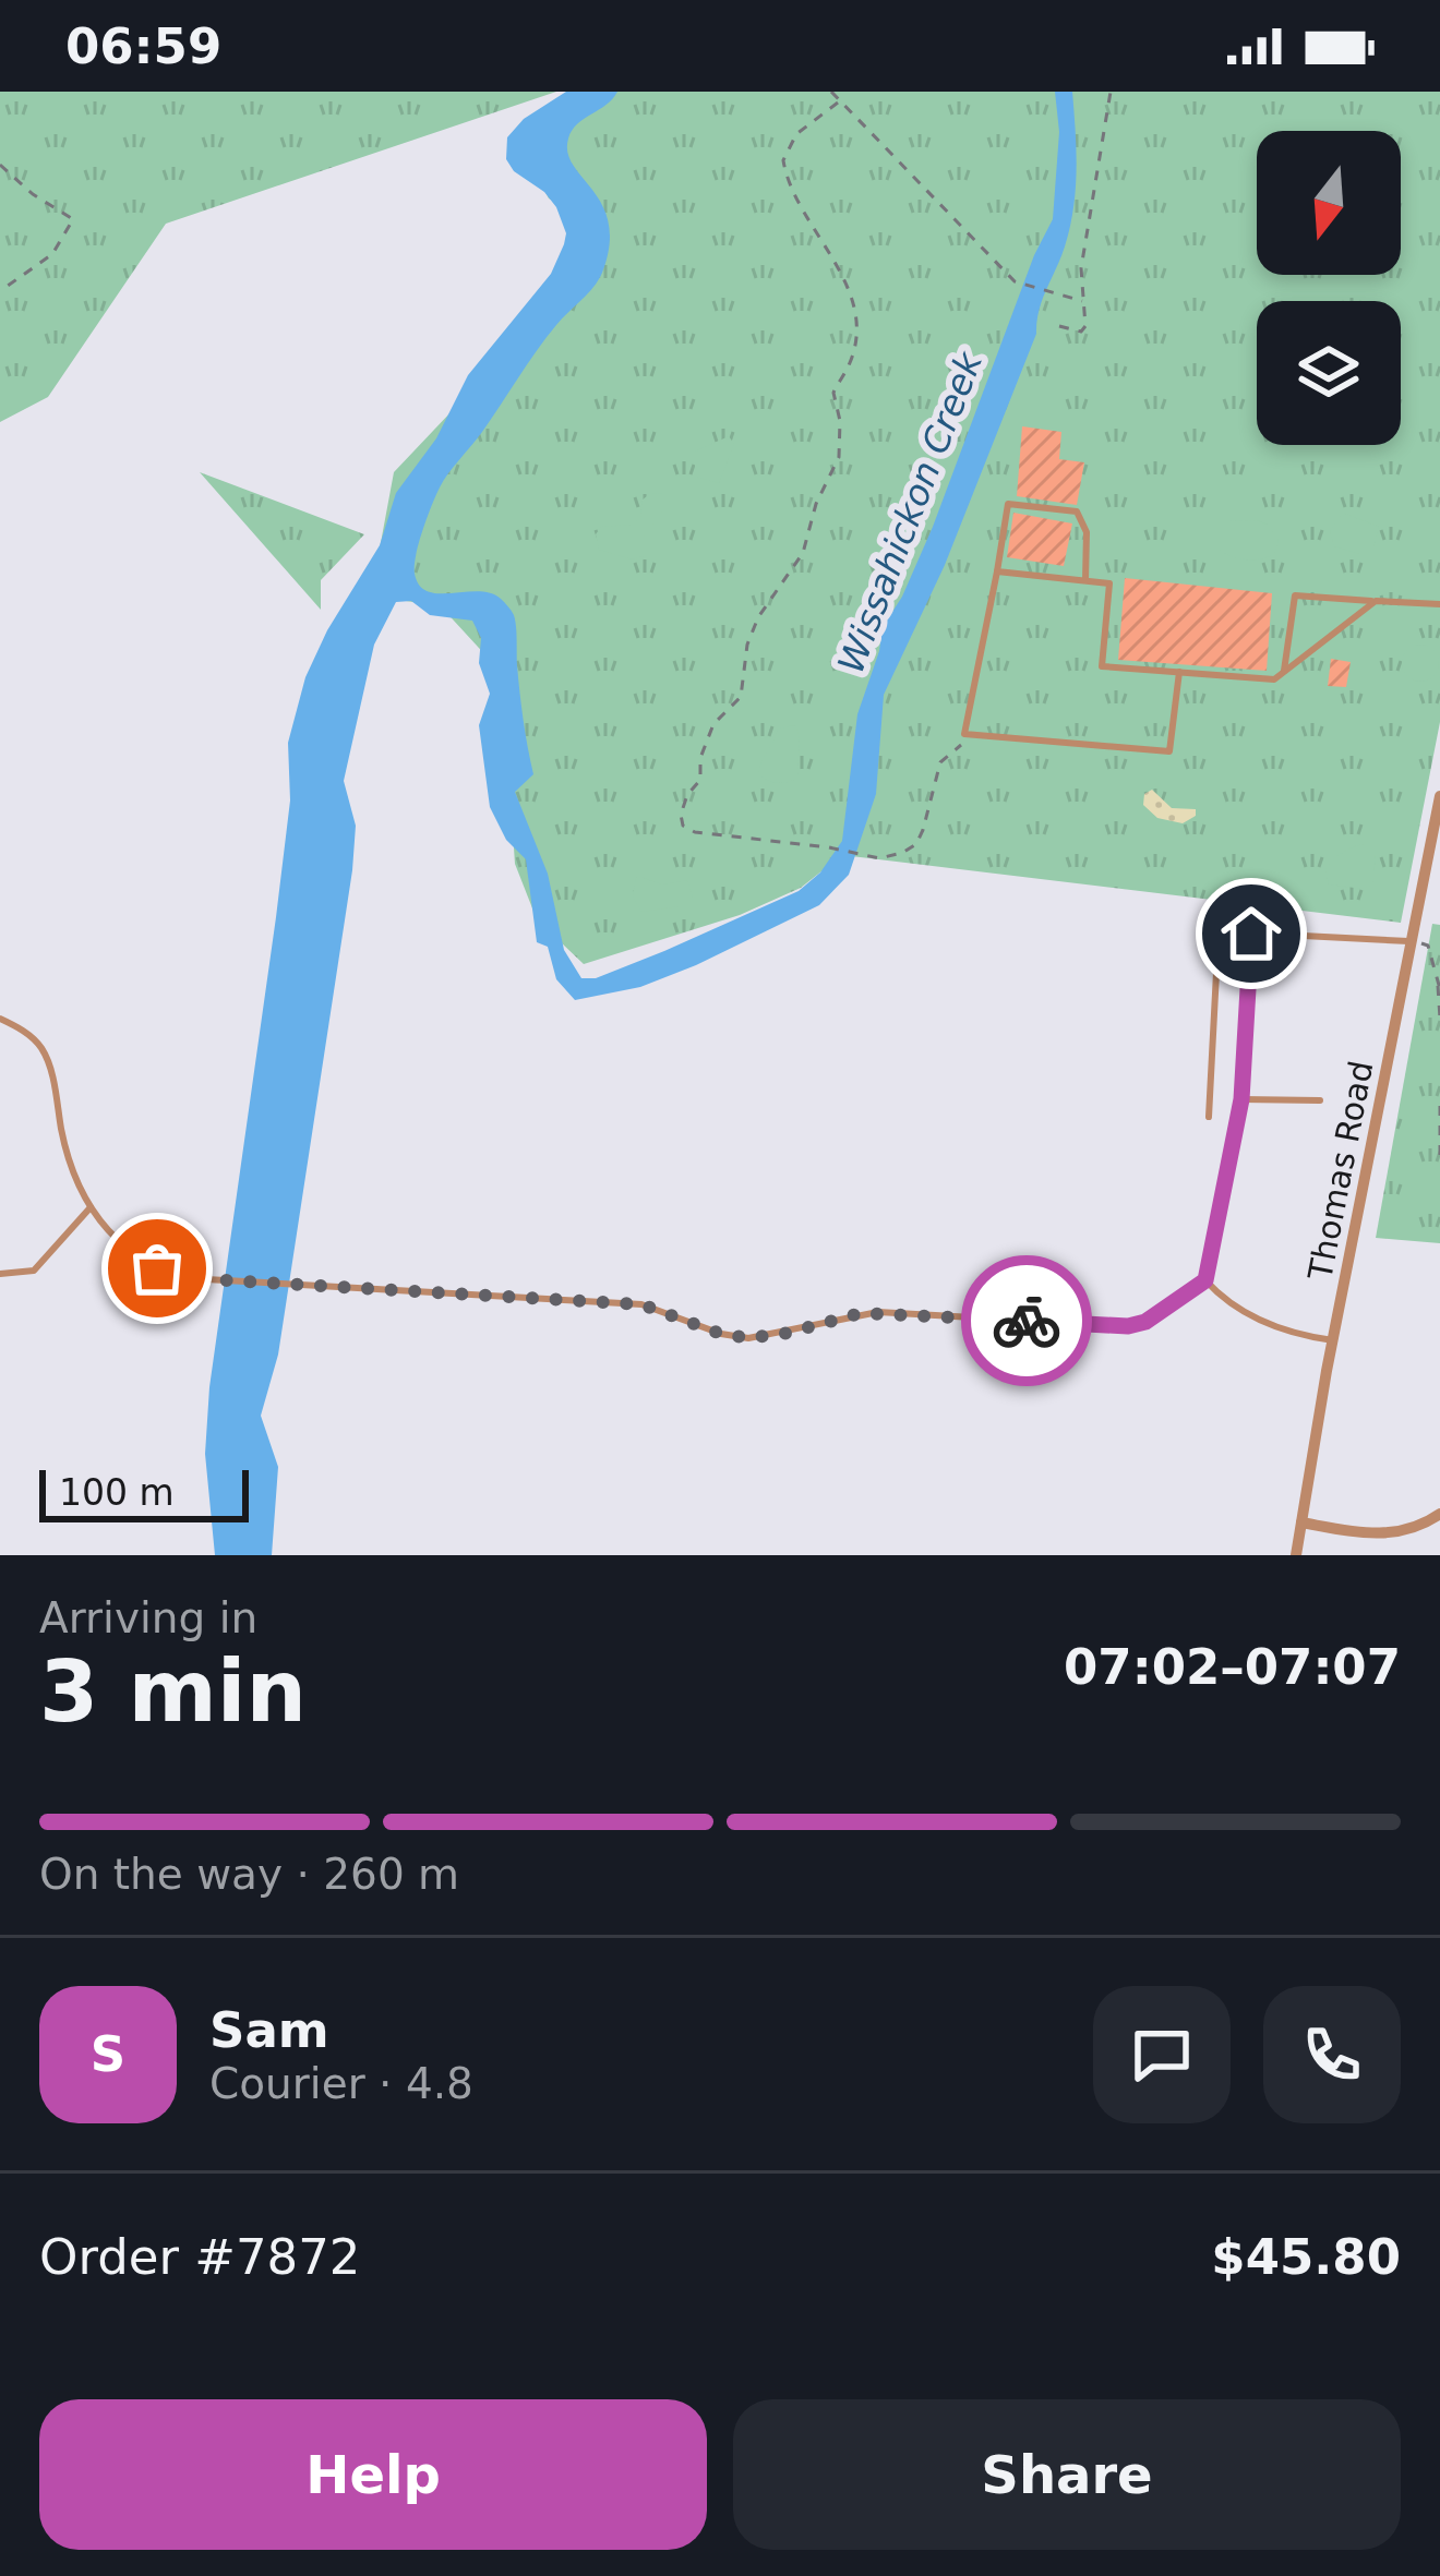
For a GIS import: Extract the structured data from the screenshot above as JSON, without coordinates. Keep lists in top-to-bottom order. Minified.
{"streets":{"street":["Thomas Road"]},"water":["Wissahickon Creek"],"scale_bar":"100 m","north":"bottom","page":{"status":"06:59","scale":"100 m","heading":["3 min","Arriving in","07:02–07:07"],"panel":["Sam","Courier · 4.8","Order #7872","$45.80"],"bar":"On the way · 260 m","round":"S","buttons":["Help","Share"]}}
